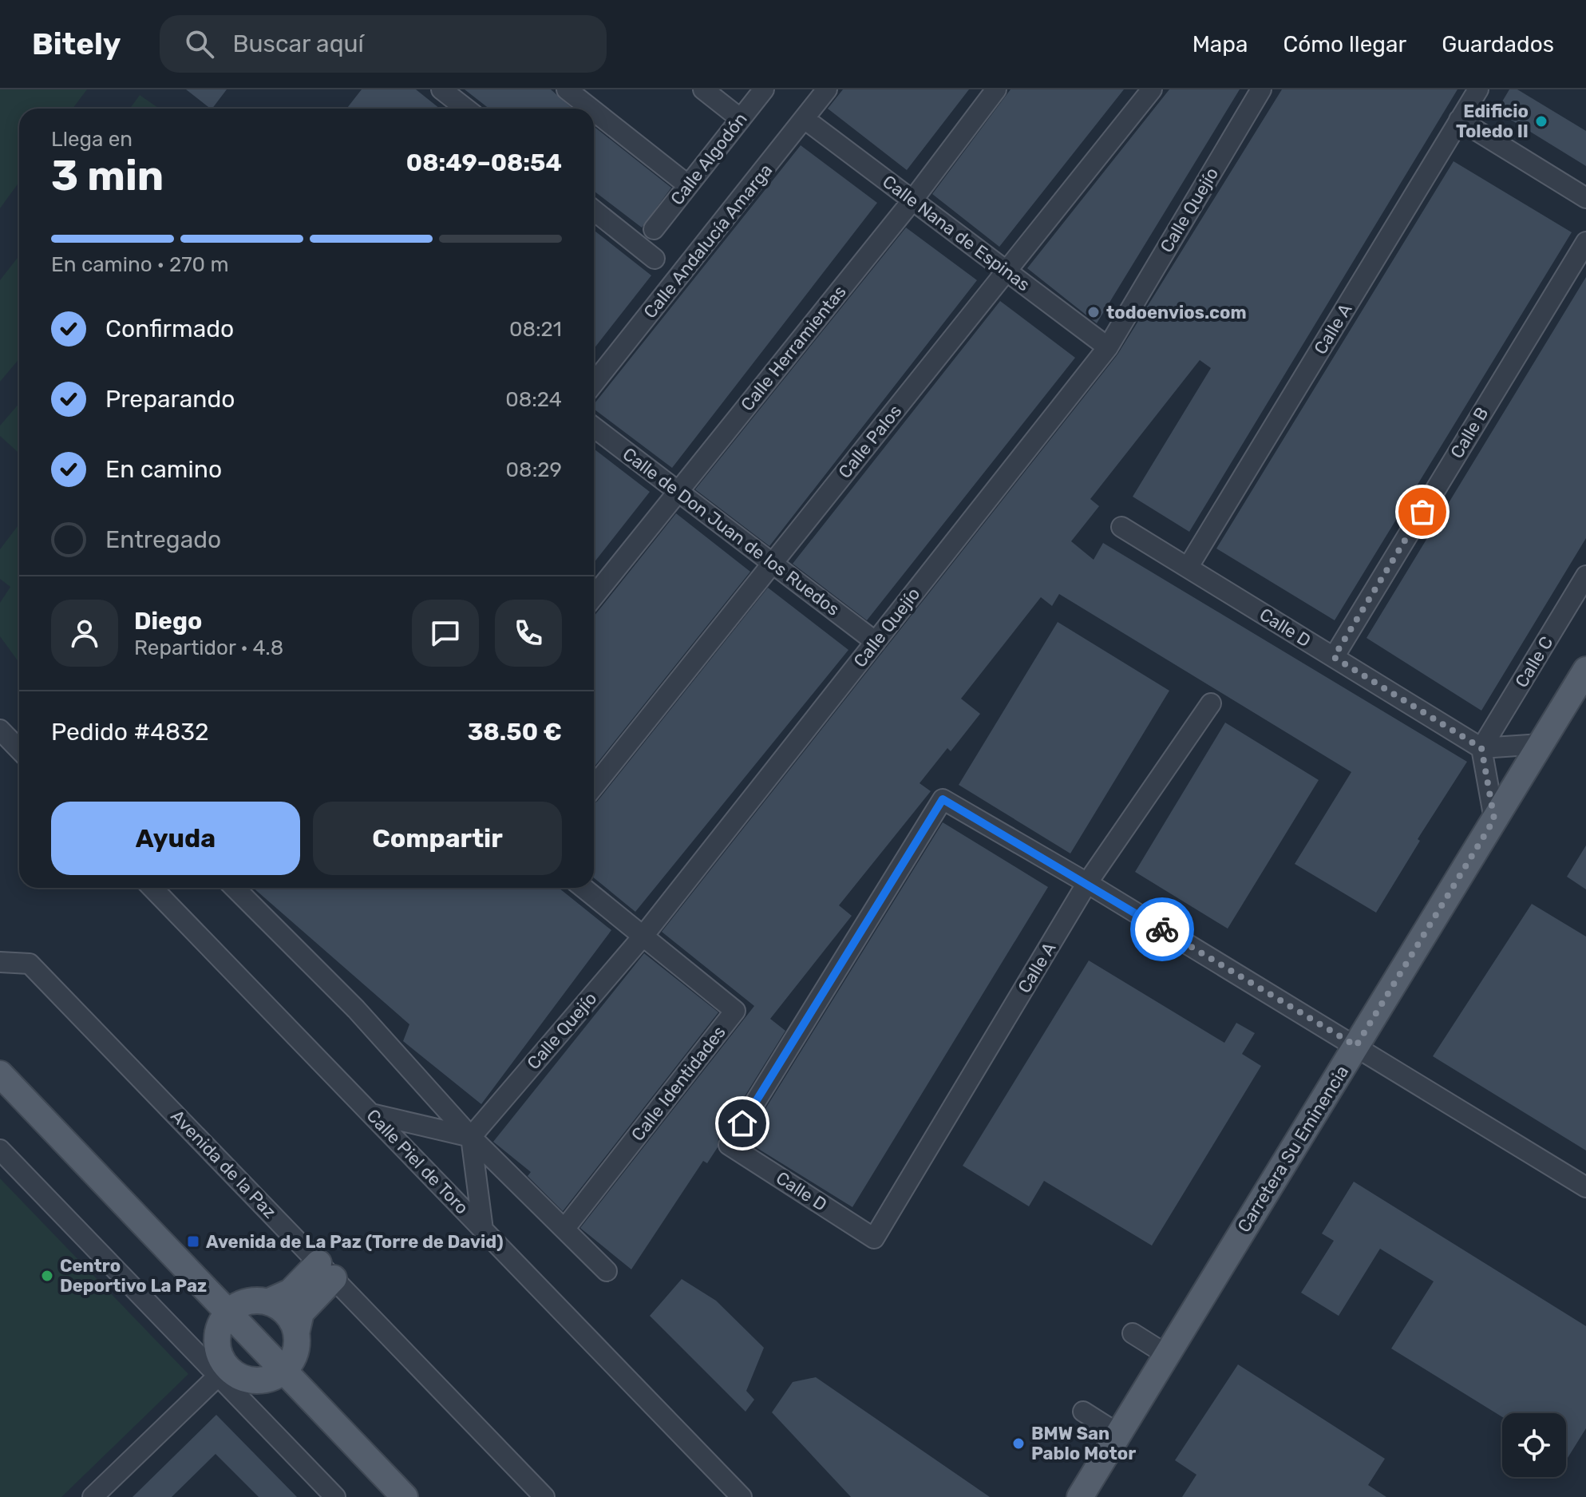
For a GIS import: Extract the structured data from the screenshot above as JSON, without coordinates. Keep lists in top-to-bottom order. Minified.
{"streets":{"main road":["Carretera Su Eminencia"],"street":["Calle Algodón","Calle Quejío","Calle Nana de Espinas","Calle Andalucía Amarga","Calle A","Calle Herramientas","Calle B","Calle Palos","Calle de Don Juan de los Ruedos","Calle D","Calle C","Calle Identidades","Calle Piel de Toro","Avenida de la Paz"]},"crossings":[["Calle Quejío","Calle Nana de Espinas"],["Calle Quejío","Calle de Don Juan de los Ruedos"],["Calle Quejío","Calle Identidades"],["Calle Nana de Espinas","Calle Andalucía Amarga"],["Calle Nana de Espinas","Calle Herramientas"],["Calle Nana de Espinas","Calle Palos"],["Calle A","Calle D"],["Calle Herramientas","Calle de Don Juan de los Ruedos"],["Calle B","Calle D"],["Calle Palos","Calle de Don Juan de los Ruedos"],["Calle D","Calle C"]],"places":{"other":["Edificio Toledo II","todoenvios.com","Centro Deportivo La Paz","BMW San Pablo Motor"],"transit":["Avenida de La Paz (Torre de David)"]},"page":{"header":"Bitely","search":"Buscar aquí","nav":["Mapa","Cómo llegar","Guardados"],"heading":["3 min","Llega en","08:49–08:54"],"panel":["Diego","Repartidor · 4.8","Pedido #4832","38.50 €"],"bar":"En camino · 270 m","list":[["Confirmado","08:21"],["Preparando","08:24"],["En camino","08:29"],"Entregado"],"buttons":["Ayuda","Compartir"]}}
